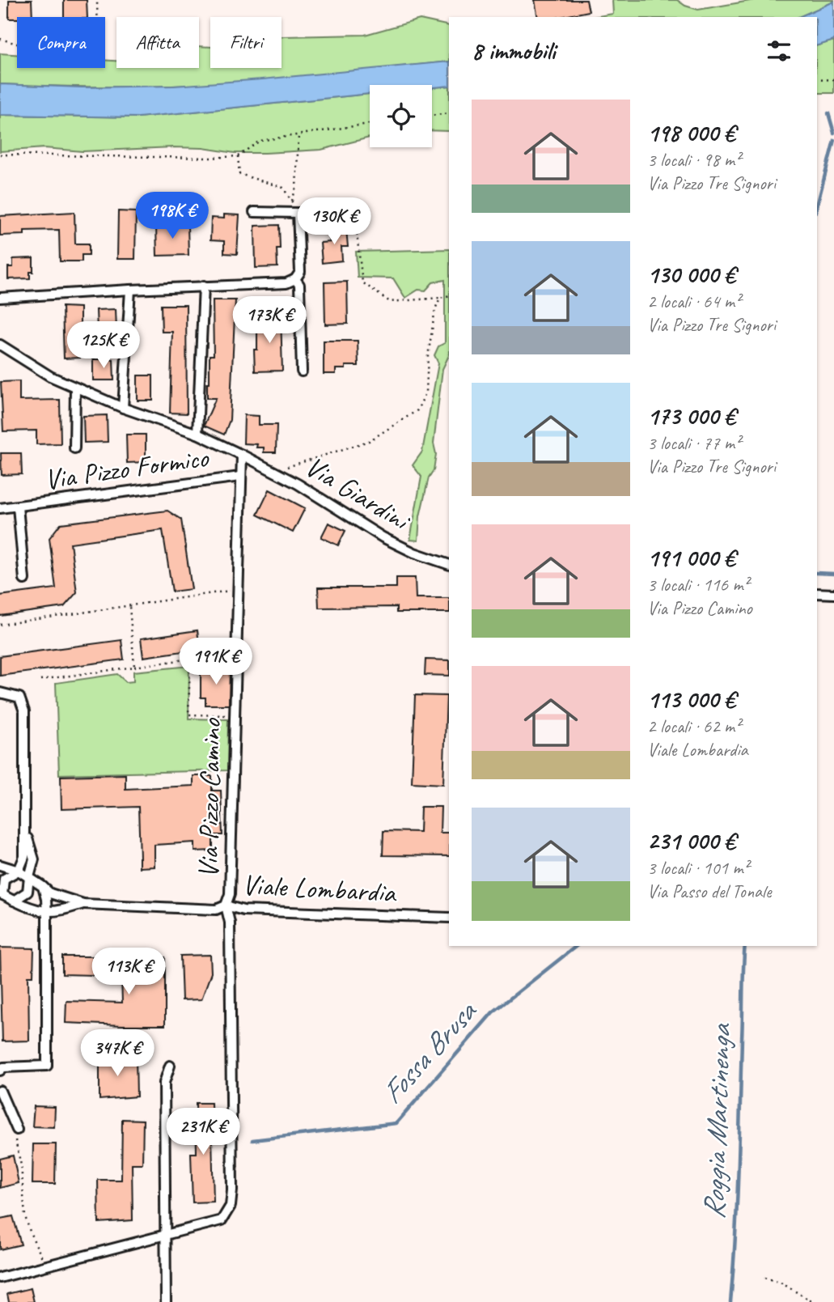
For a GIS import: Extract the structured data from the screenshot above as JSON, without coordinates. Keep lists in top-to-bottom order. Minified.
{"streets":{"street":["Via Pizzo Formico","Via Giardini","Via Pizzo Camino","Viale Lombardia"]},"crossings":[["Via Pizzo Formico","Via Pizzo Camino"],["Via Giardini","Via Pizzo Camino"],["Via Pizzo Camino","Viale Lombardia"]],"water":["Fossa Brusa","Roggia Martinenga"],"page":{"chip":["Compra","Affitta","Filtri"],"heading":"8 immobili","list":[{"name":"198 000 €","note":"3 locali · 98 m² · Via Pizzo Tre Signori"},{"name":"130 000 €","note":"2 locali · 64 m² · Via Pizzo Tre Signori"},{"name":"173 000 €","note":"3 locali · 77 m² · Via Pizzo Tre Signori"},{"name":"191 000 €","note":"3 locali · 116 m² · Via Pizzo Camino"},{"name":"113 000 €","note":"2 locali · 62 m² · Viale Lombardia"},{"name":"231 000 €","note":"3 locali · 101 m² · Via Passo del Tonale"}],"price":["198K €","130K €","173K €","125K €","191K €","113K €","347K €","231K €"]}}
